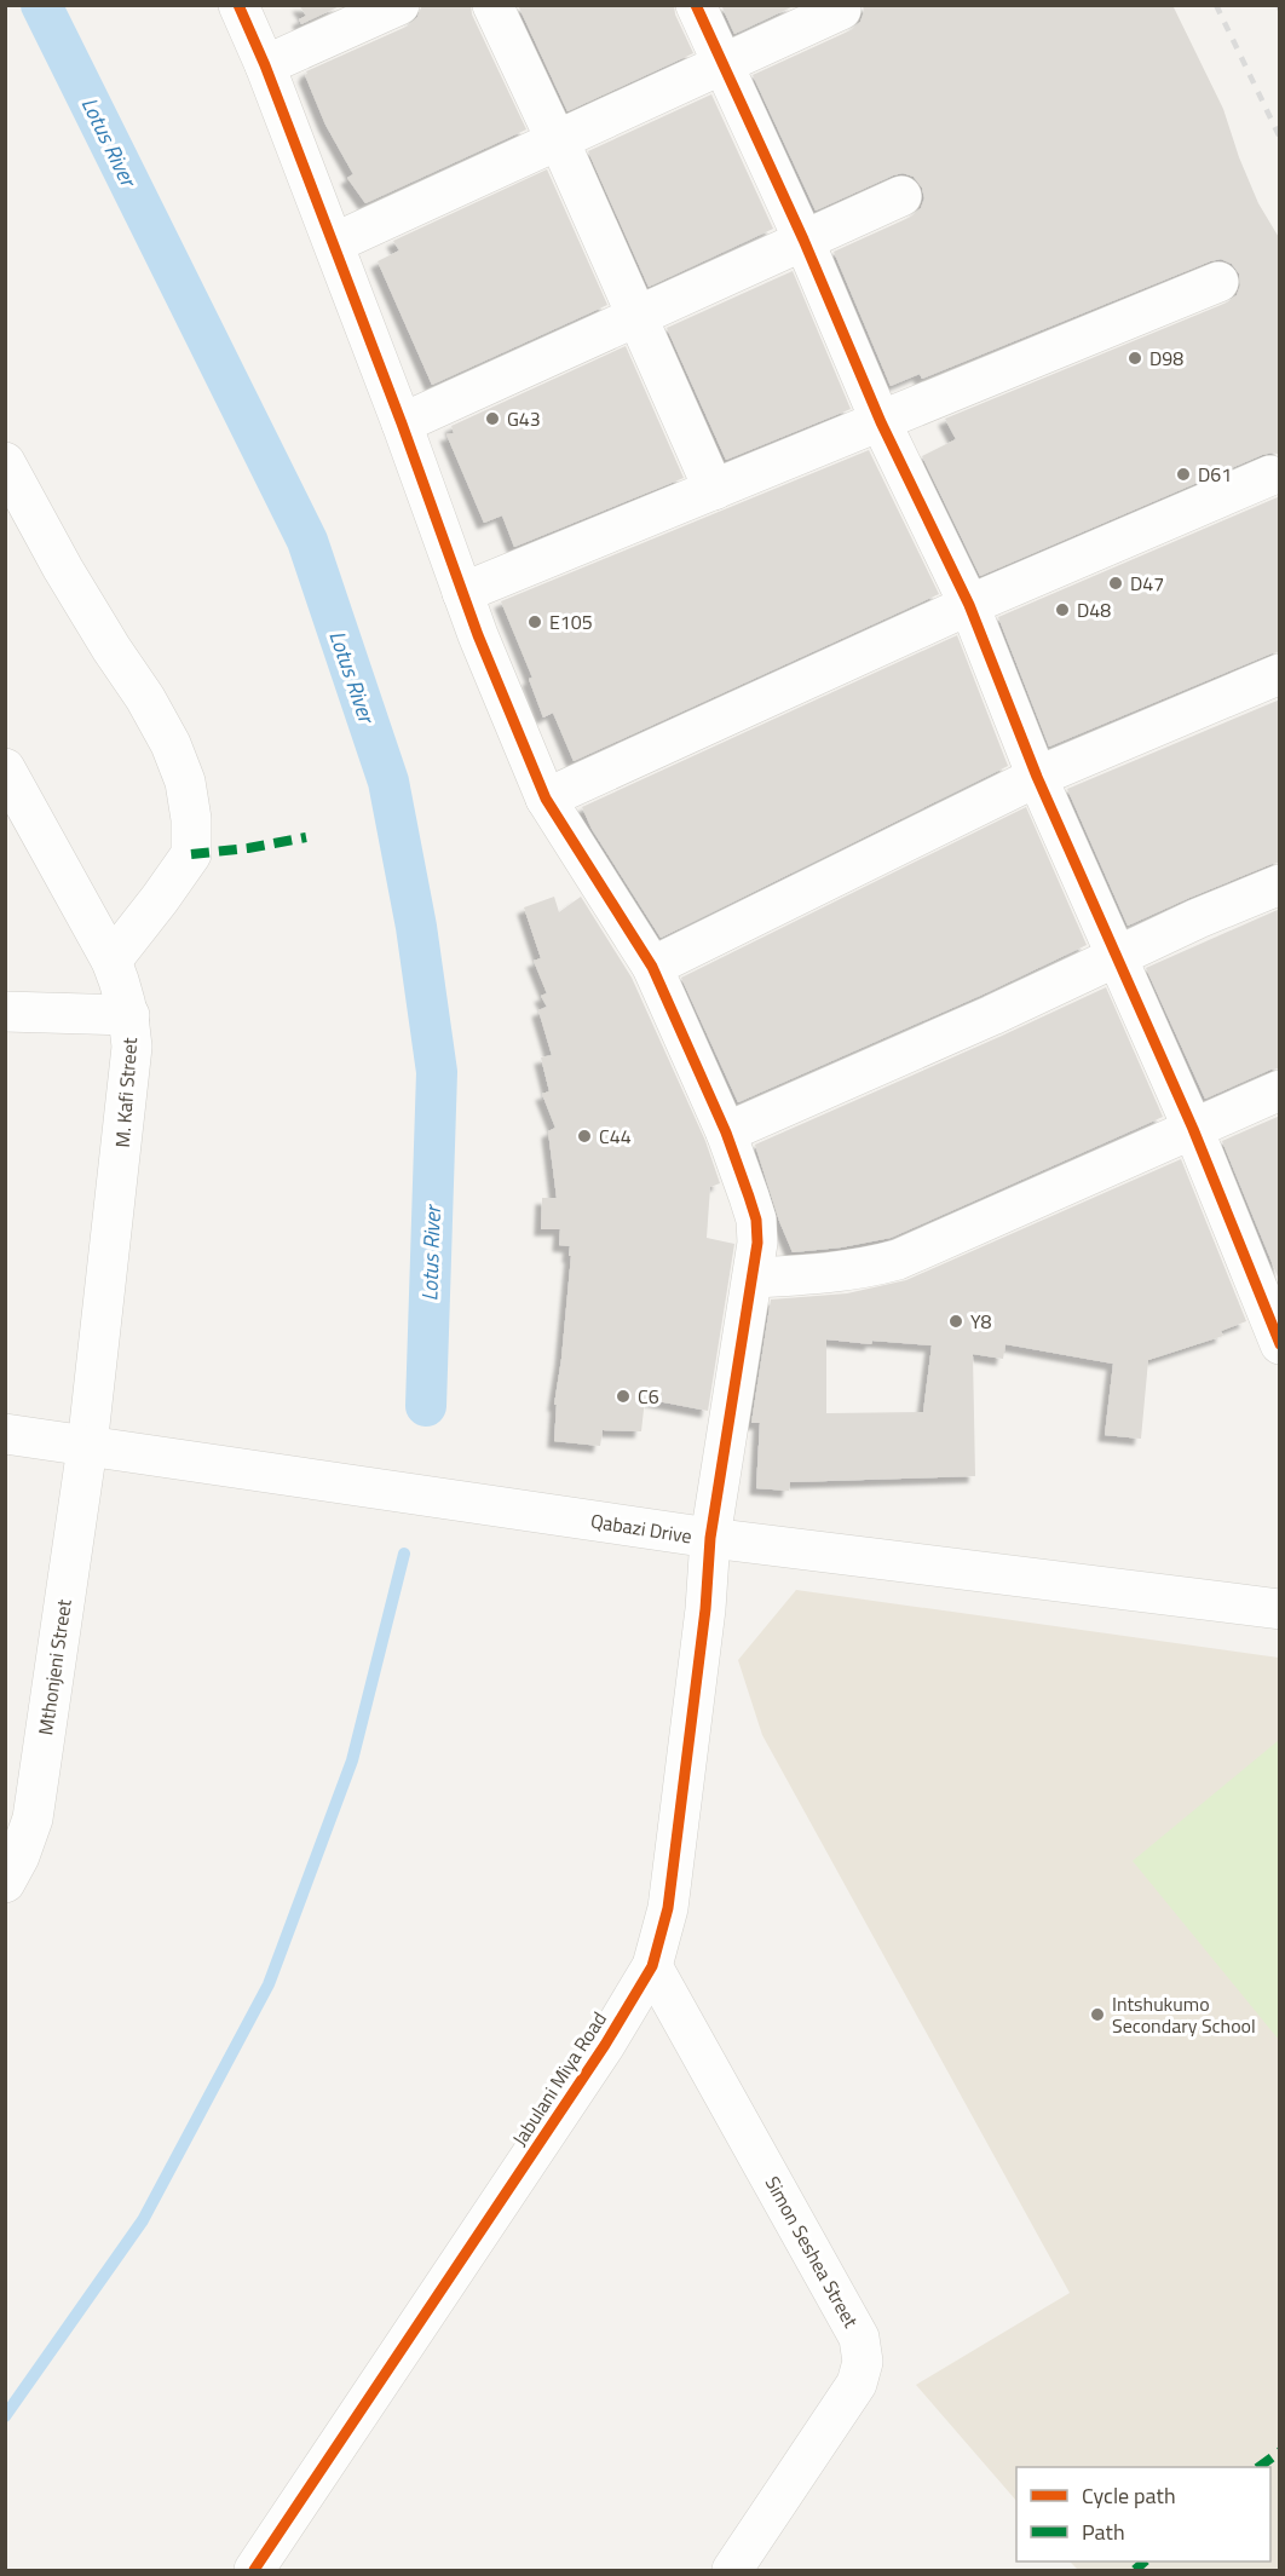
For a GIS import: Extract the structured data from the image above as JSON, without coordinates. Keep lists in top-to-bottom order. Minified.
{"streets":{"street":["M. Kafi Street","Qabazi Drive","Mthonjeni Street","Jabulani Miya Road","Simon Seshea Street"]},"crossings":[["M. Kafi Street","Qabazi Drive"],["M. Kafi Street","Mthonjeni Street"],["Qabazi Drive","Mthonjeni Street"],["Qabazi Drive","Jabulani Miya Road"],["Jabulani Miya Road","Simon Seshea Street"]],"water":["Lotus River"],"places":["D98","G43","D61","D47","D48","E105","C44","Y8","C6","Intshukumo Secondary School"],"legend":["Cycle path","Path"]}
